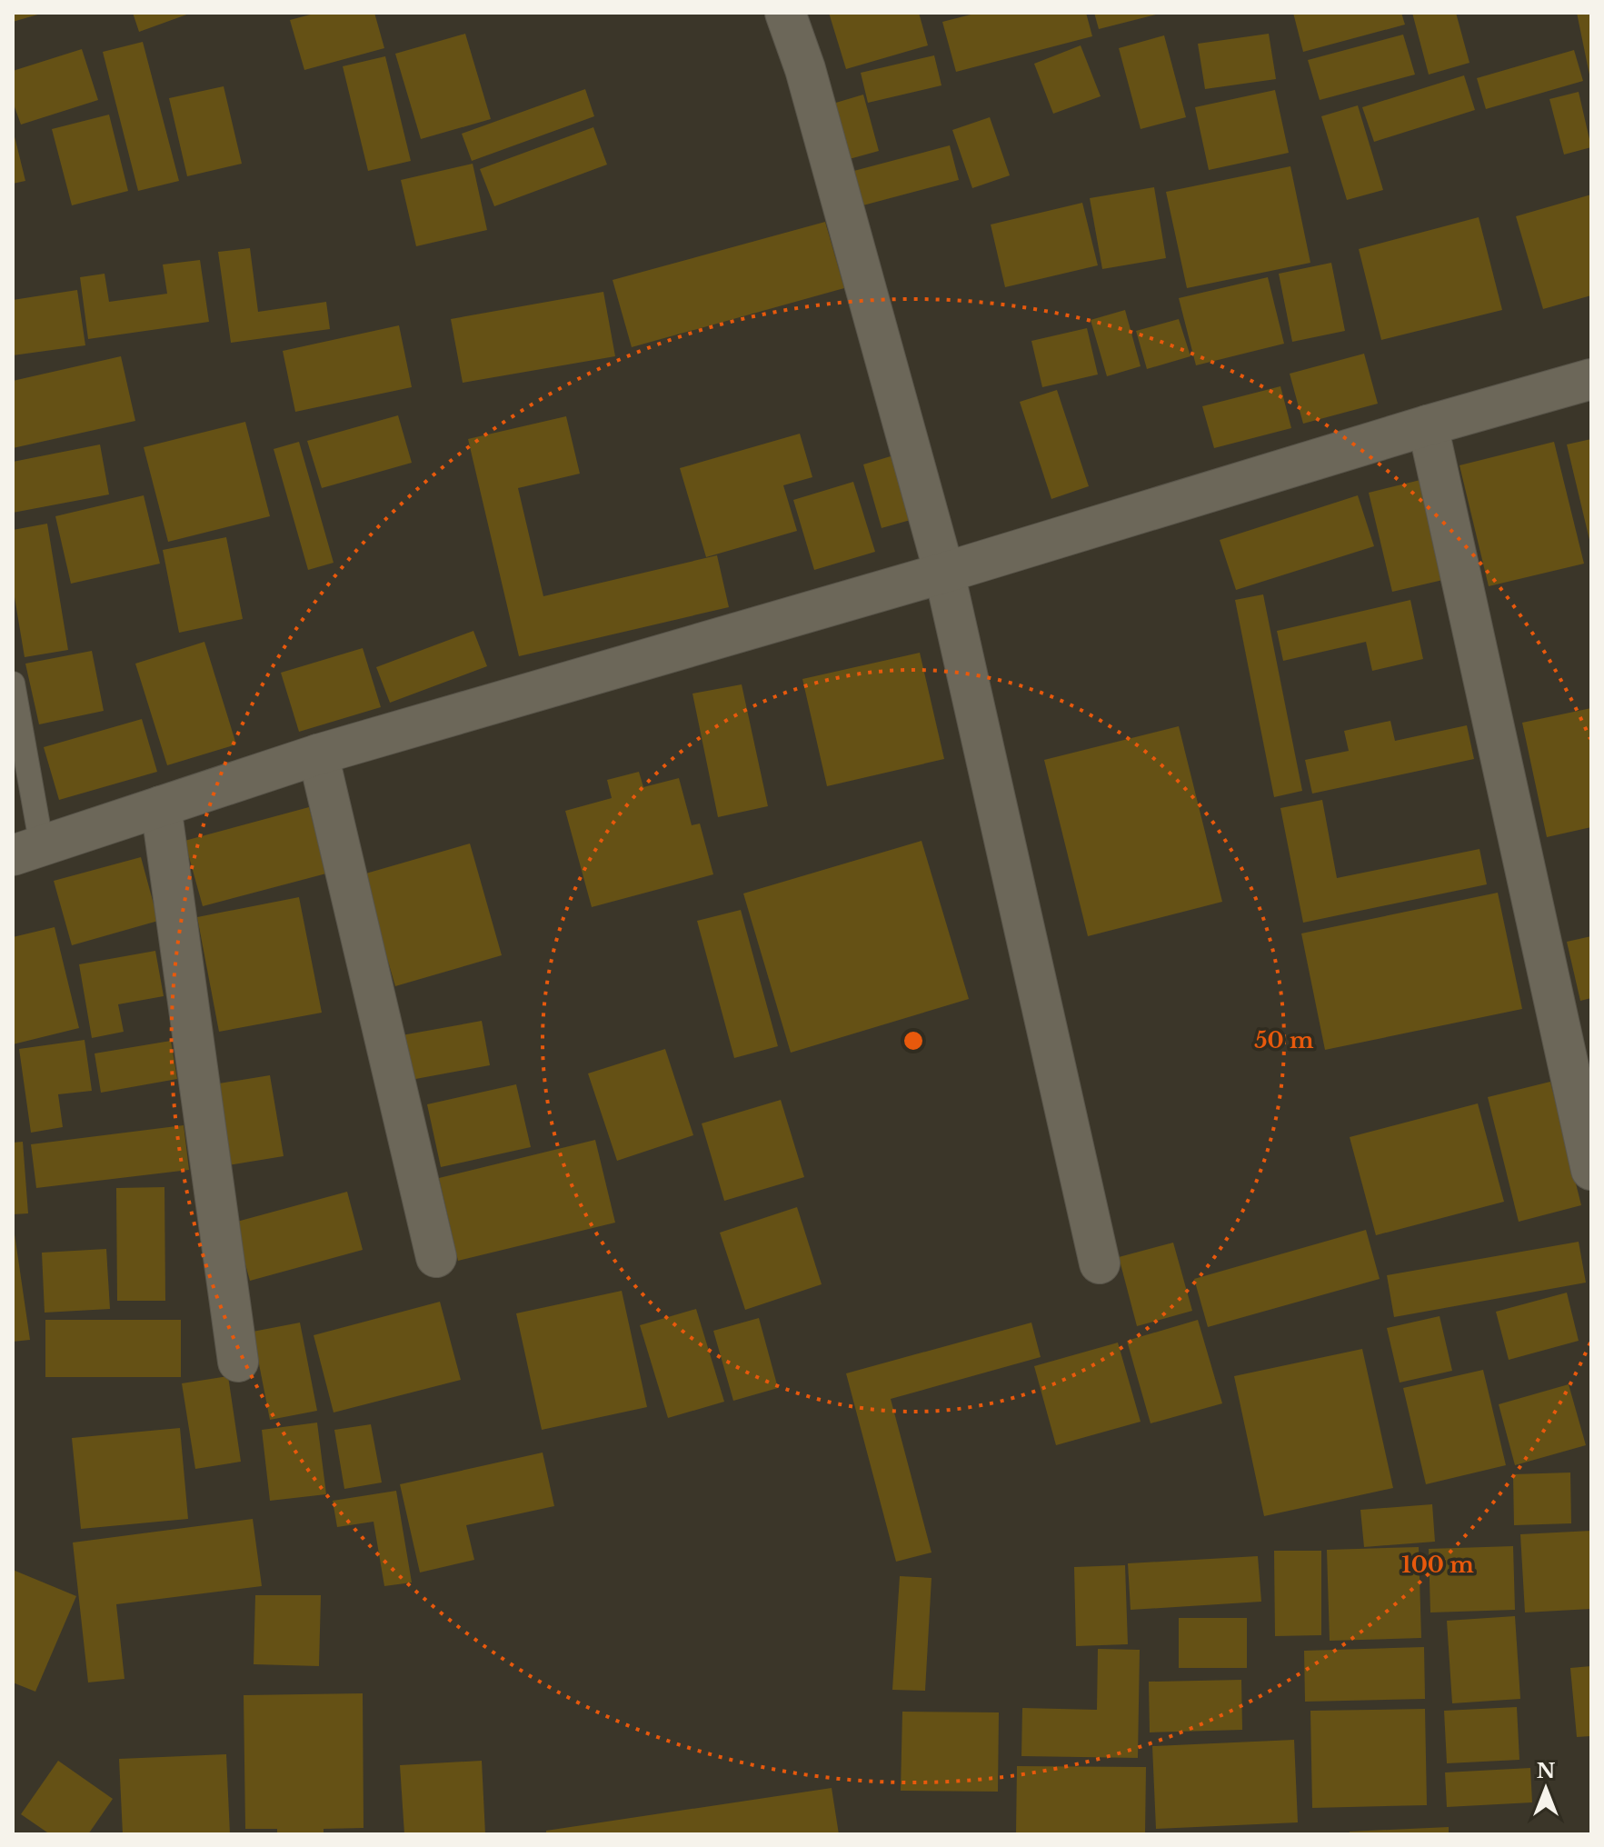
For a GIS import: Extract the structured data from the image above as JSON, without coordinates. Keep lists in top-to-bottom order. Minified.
{"north":"top","rings":["50 m","100 m"]}
